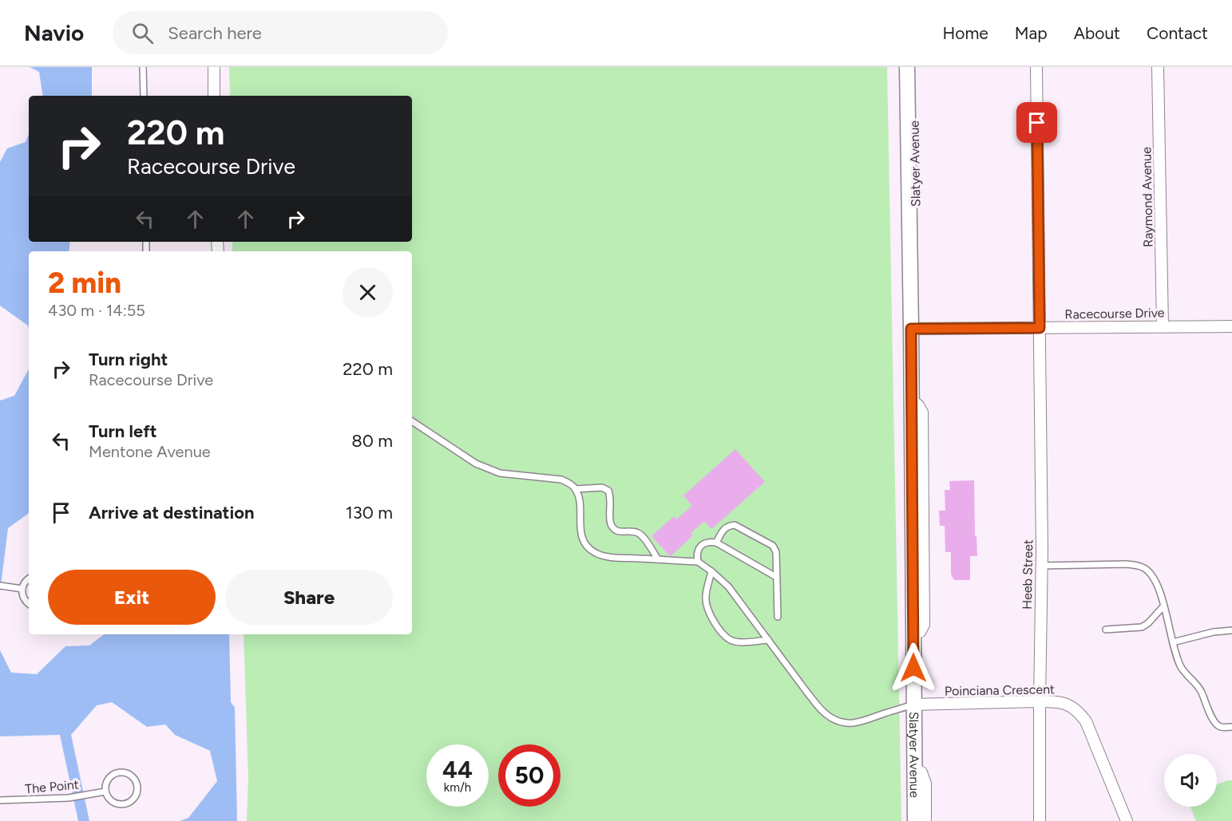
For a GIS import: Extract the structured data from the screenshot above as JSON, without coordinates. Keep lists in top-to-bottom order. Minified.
{"streets":{"main road":["Slatyer Avenue"],"street":["Raymond Avenue","Racecourse Drive","Heeb Street","Poinciana Crescent"],"lane":["The Point"]},"crossings":[["Slatyer Avenue","Racecourse Drive"],["Slatyer Avenue","Poinciana Crescent"],["Raymond Avenue","Racecourse Drive"],["Racecourse Drive","Heeb Street"],["Heeb Street","Poinciana Crescent"]],"page":{"header":"Navio","search":"Search here","nav":["Home","Map","About","Contact"],"turn":["220 m","Racecourse Drive"],"heading":["2 min","430 m · 14:55"],"list":[{"name":"Turn right","note":"Racecourse Drive","value":"220 m"},{"name":"Turn left","note":"Mentone Avenue","value":"80 m"},{"name":"Arrive at destination","value":"130 m"}],"buttons":["Exit","Share"],"speed":"44 km/h","limit":"50"}}
